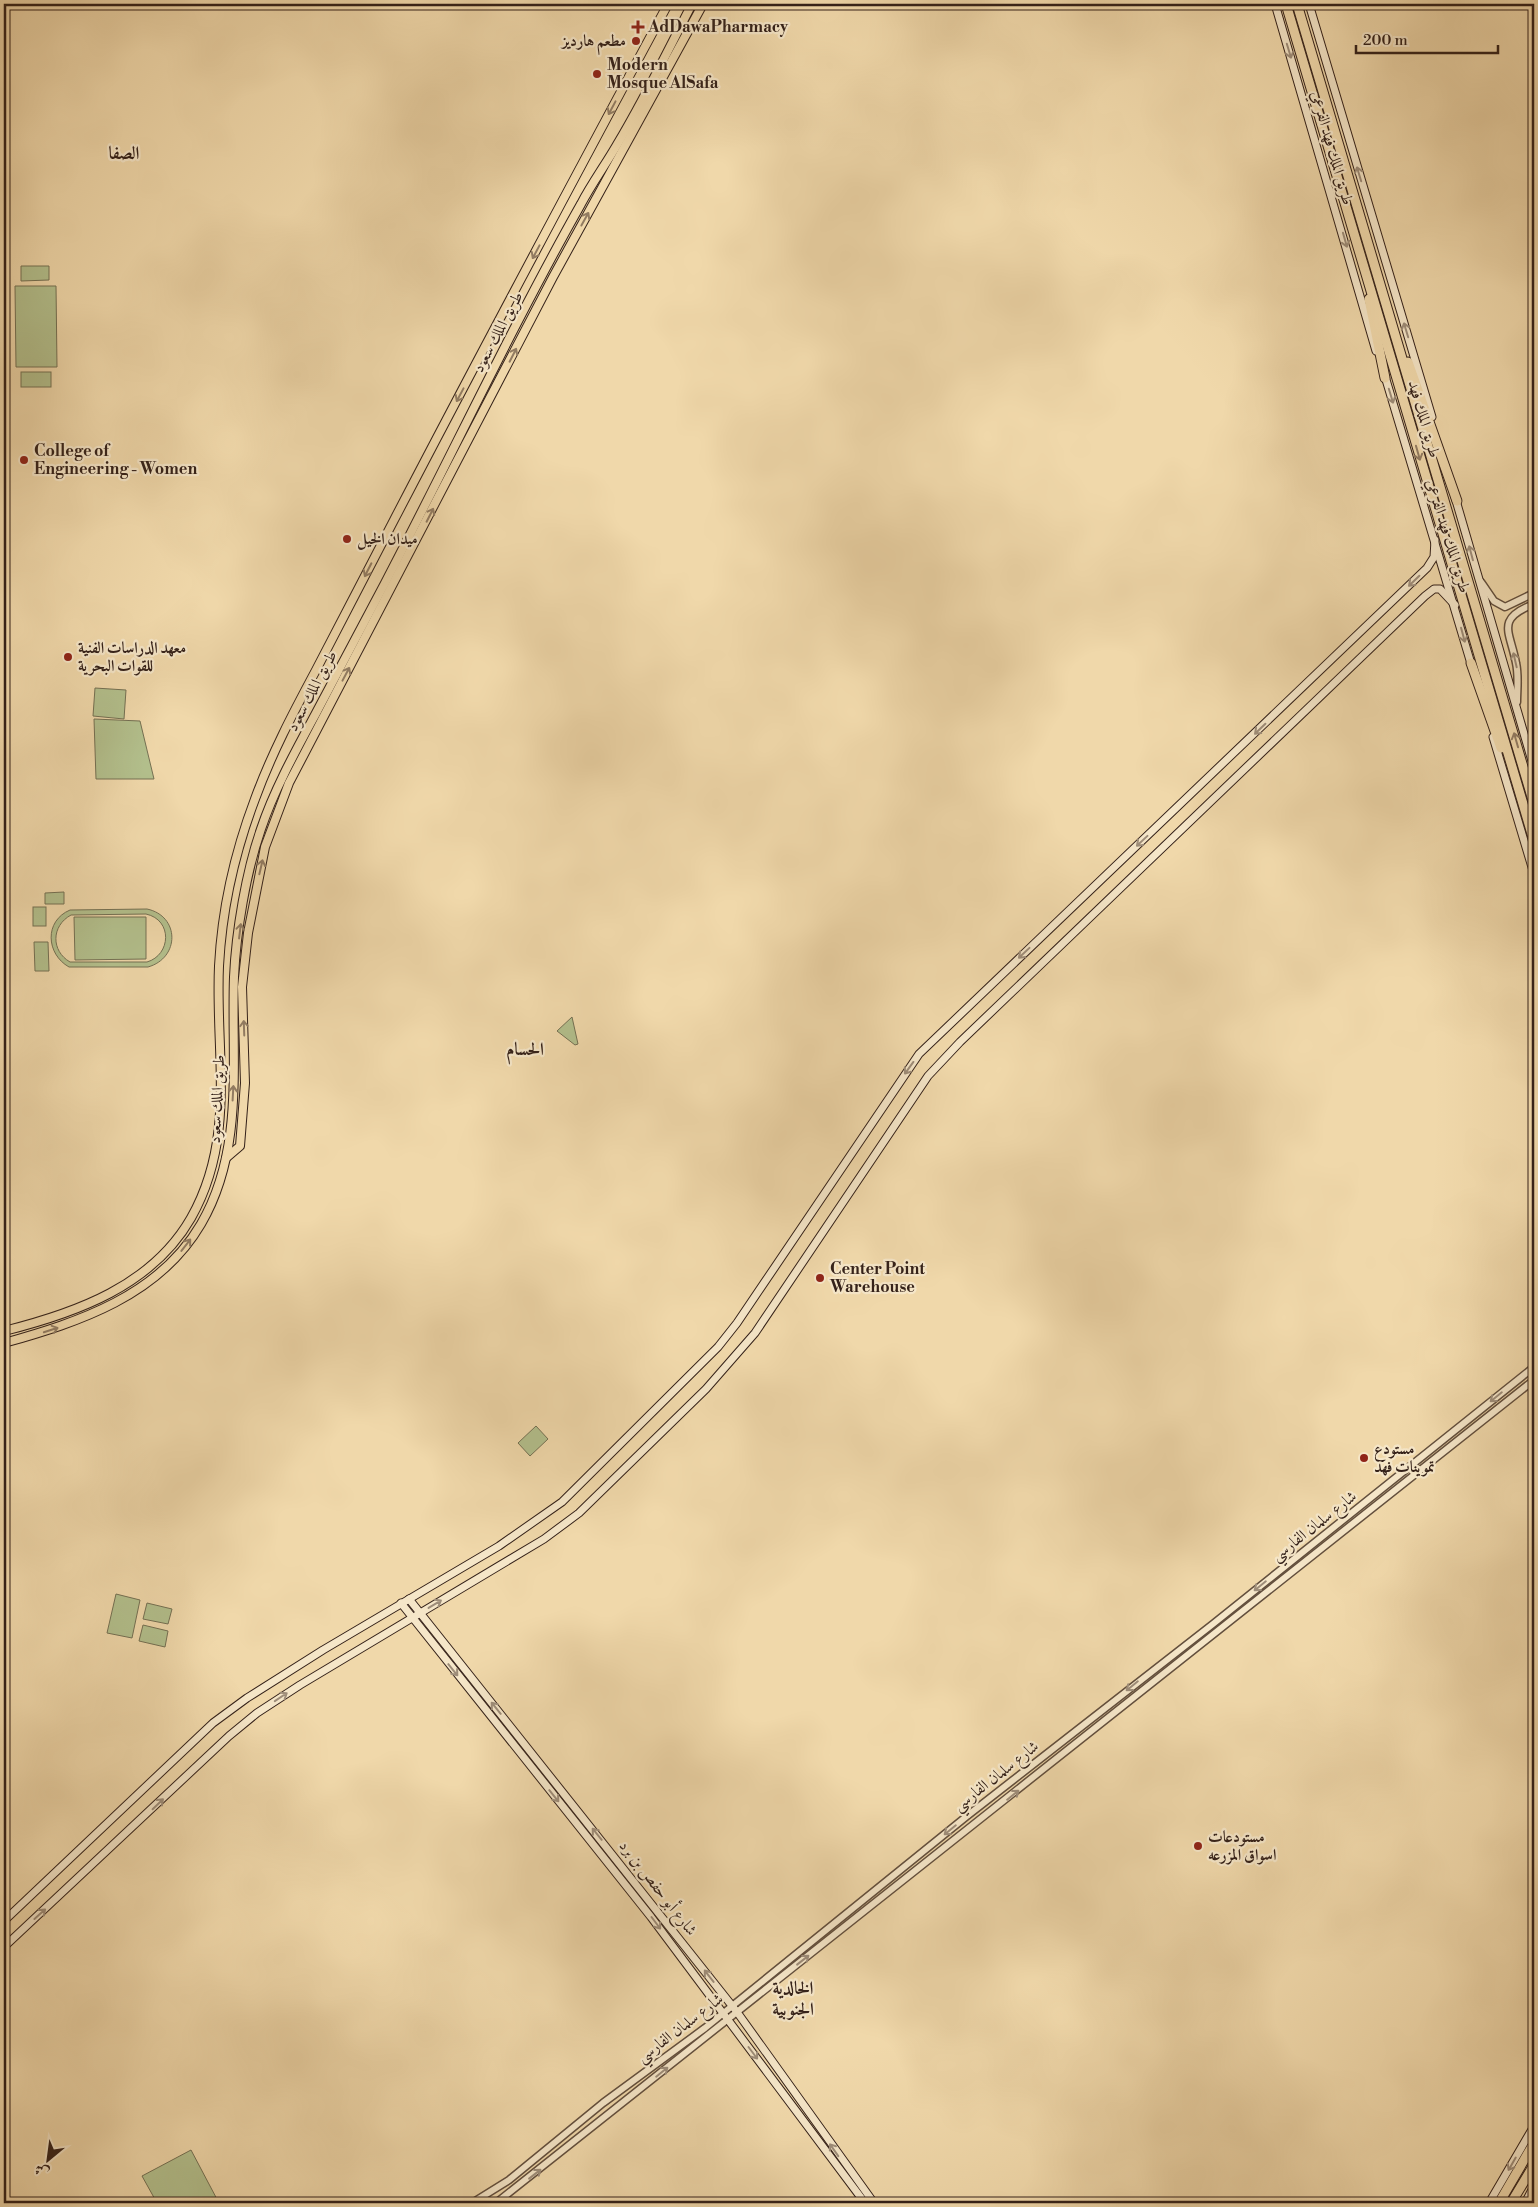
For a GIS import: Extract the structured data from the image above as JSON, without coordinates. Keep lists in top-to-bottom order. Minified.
{"streets":{"highway":["طريق الملك فهد"],"main road":["طريق الملك فهد الفرعي","طريق الملك سعود","شارع أبو حفص بن برد"],"street":["شارع سلمان الفارسي"]},"crossings":[["شارع سلمان الفارسي","شارع أبو حفص بن برد"]],"districts":["الصفا","الحسام","الخالدية الجنوبية"],"places":{"health":["AdDawaPharmacy"],"other":["مطعم هارديز","Modern Mosque AlSafa","College of Engineering - Women","ميدان الخيل","معهد الدراسات الفنية للقوات البحرية","Center Point Warehouse","مستودع تموينات فهد","مستودعات اسواق المزرعه"]},"scale_bar":"200 m","north":"bottom left"}
